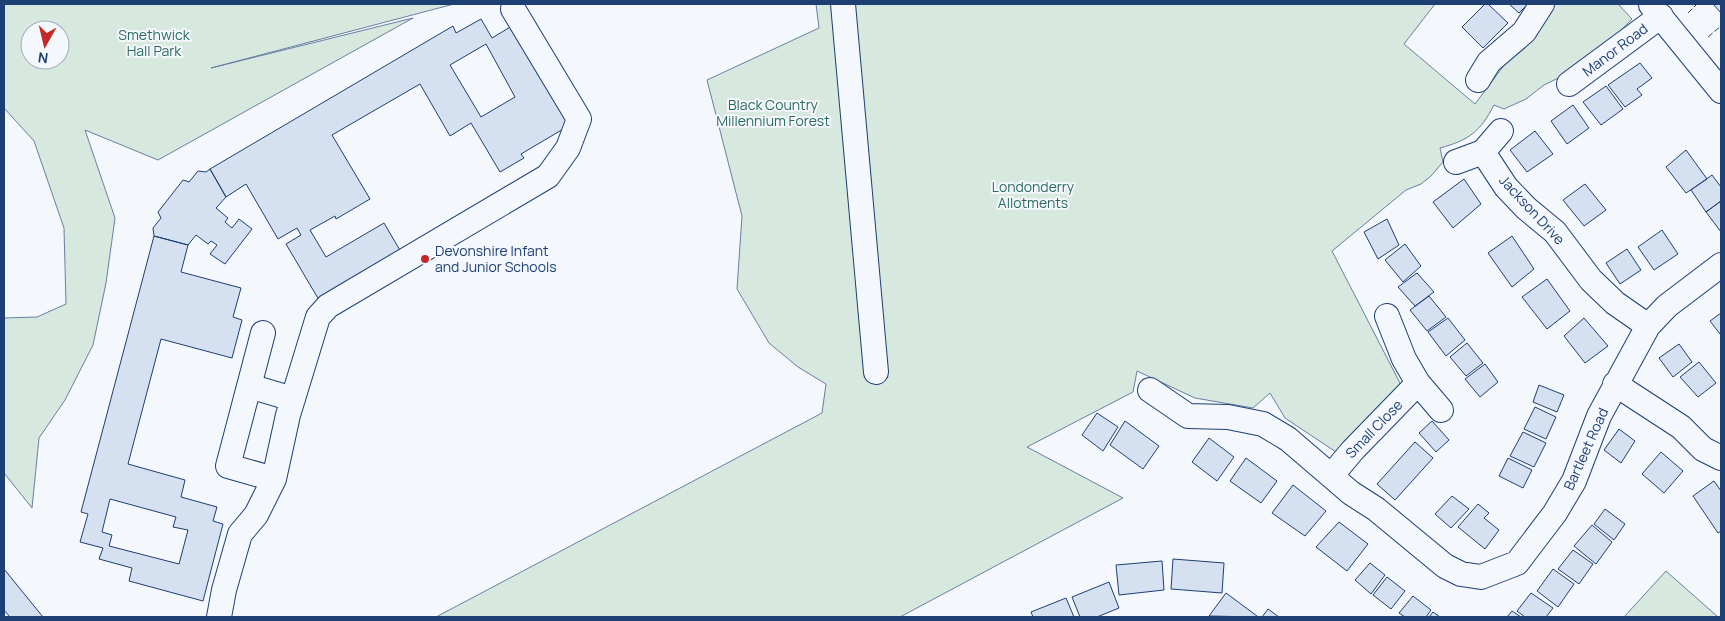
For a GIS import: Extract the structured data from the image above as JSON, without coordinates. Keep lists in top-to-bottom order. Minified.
{"streets":{"street":["Manor Road","Jackson Drive","Small Close","Bartleet Road"]},"crossings":[["Jackson Drive","Bartleet Road"],["Small Close","Bartleet Road"]],"parks":["Smethwick Hall Park","Black Country Millennium Forest","Londonderry Allotments"],"places":["Devonshire Infant and Junior Schools"],"north":"bottom"}
